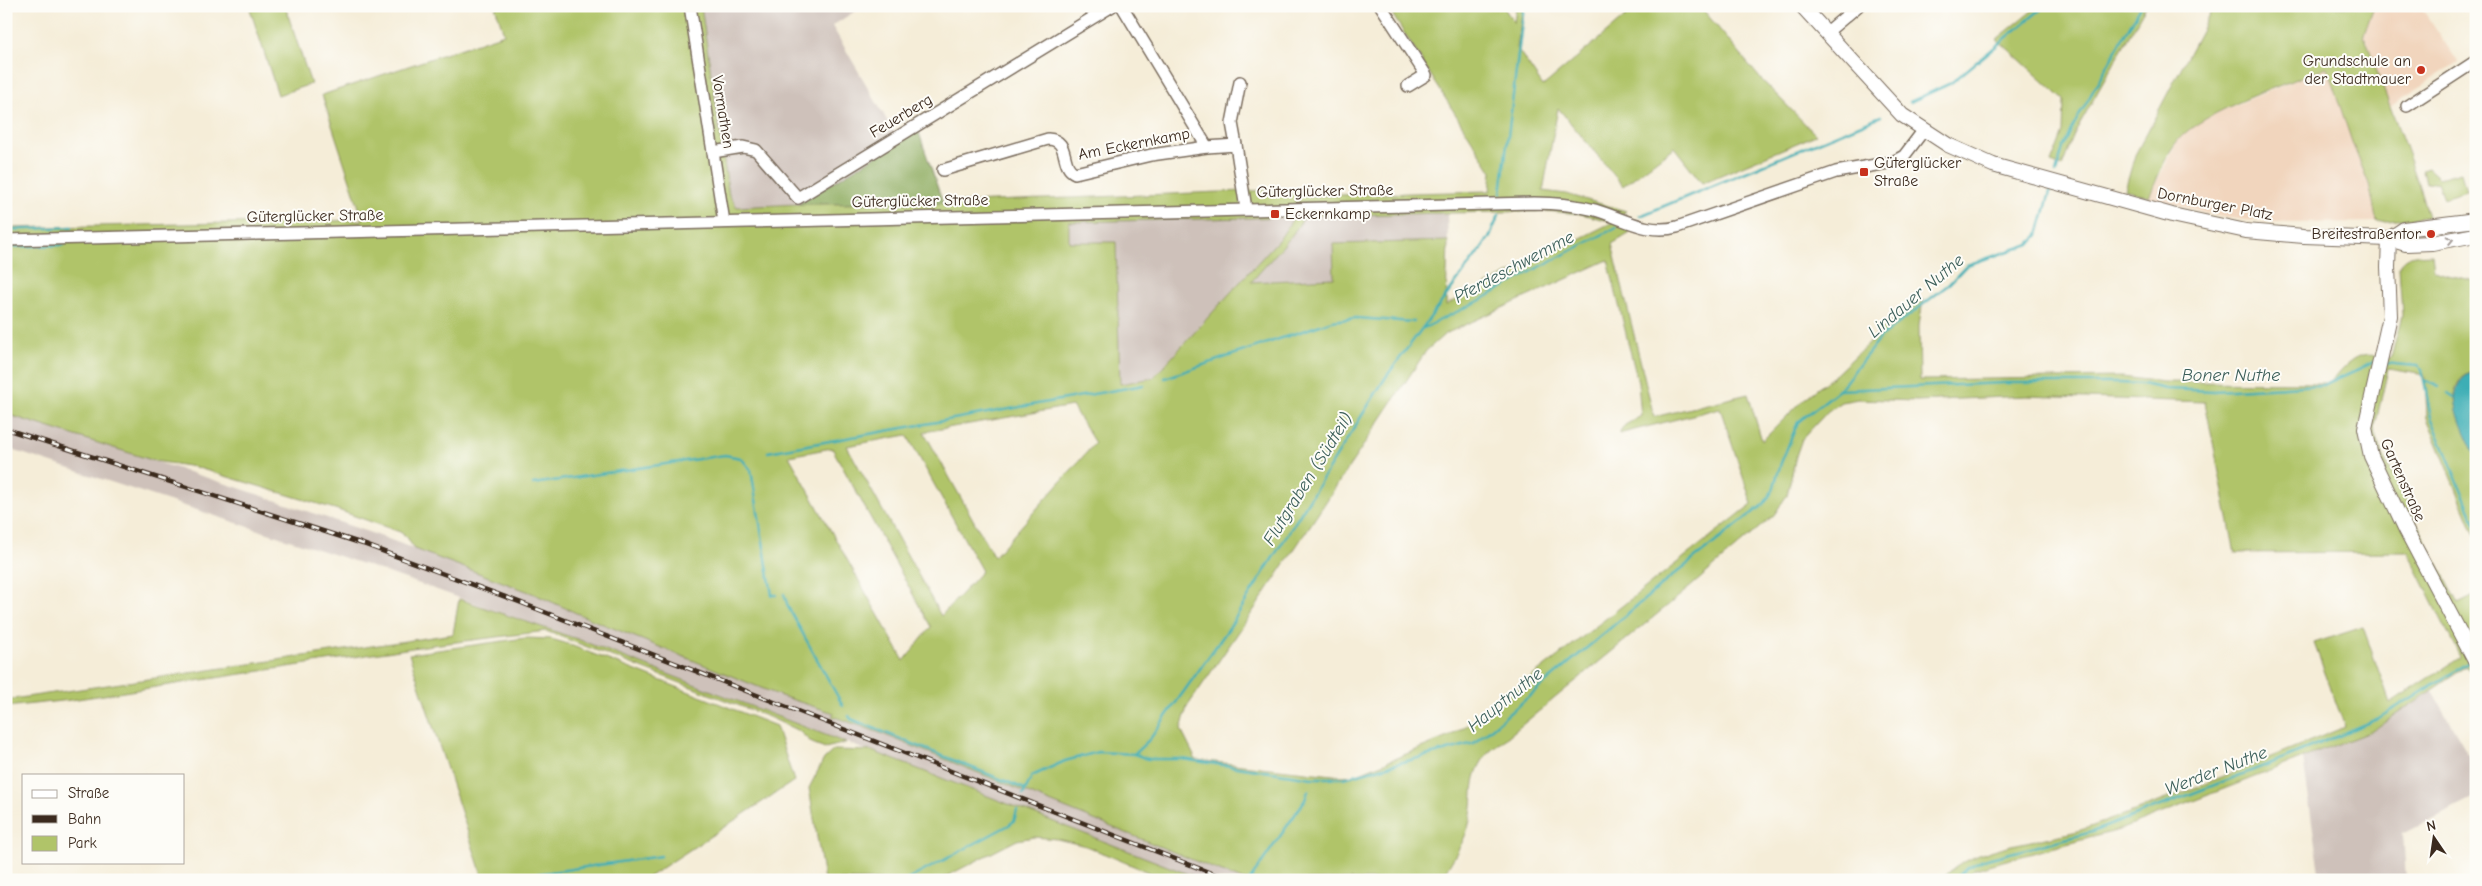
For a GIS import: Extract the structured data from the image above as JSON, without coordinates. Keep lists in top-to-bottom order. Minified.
{"streets":{"main road":["Dornburger Platz","Gartenstraße"],"street":["Vormathen","Feuerberg","Am Eckernkamp","Güterglücker Straße"]},"crossings":[["Vormathen","Feuerberg"],["Vormathen","Güterglücker Straße"],["Güterglücker Straße","Dornburger Platz"],["Dornburger Platz","Gartenstraße"]],"water":["Pferdeschwemme","Lindauer Nuthe","Boner Nuthe","Flutgraben (Südteil)","Hauptnuthe","Werder Nuthe"],"places":{"other":["Grundschule an der Stadtmauer","Breitestraßentor"],"transit":["Güterglücker Straße","Eckernkamp"]},"legend":["Straße","Bahn","Park"],"north":"top"}
